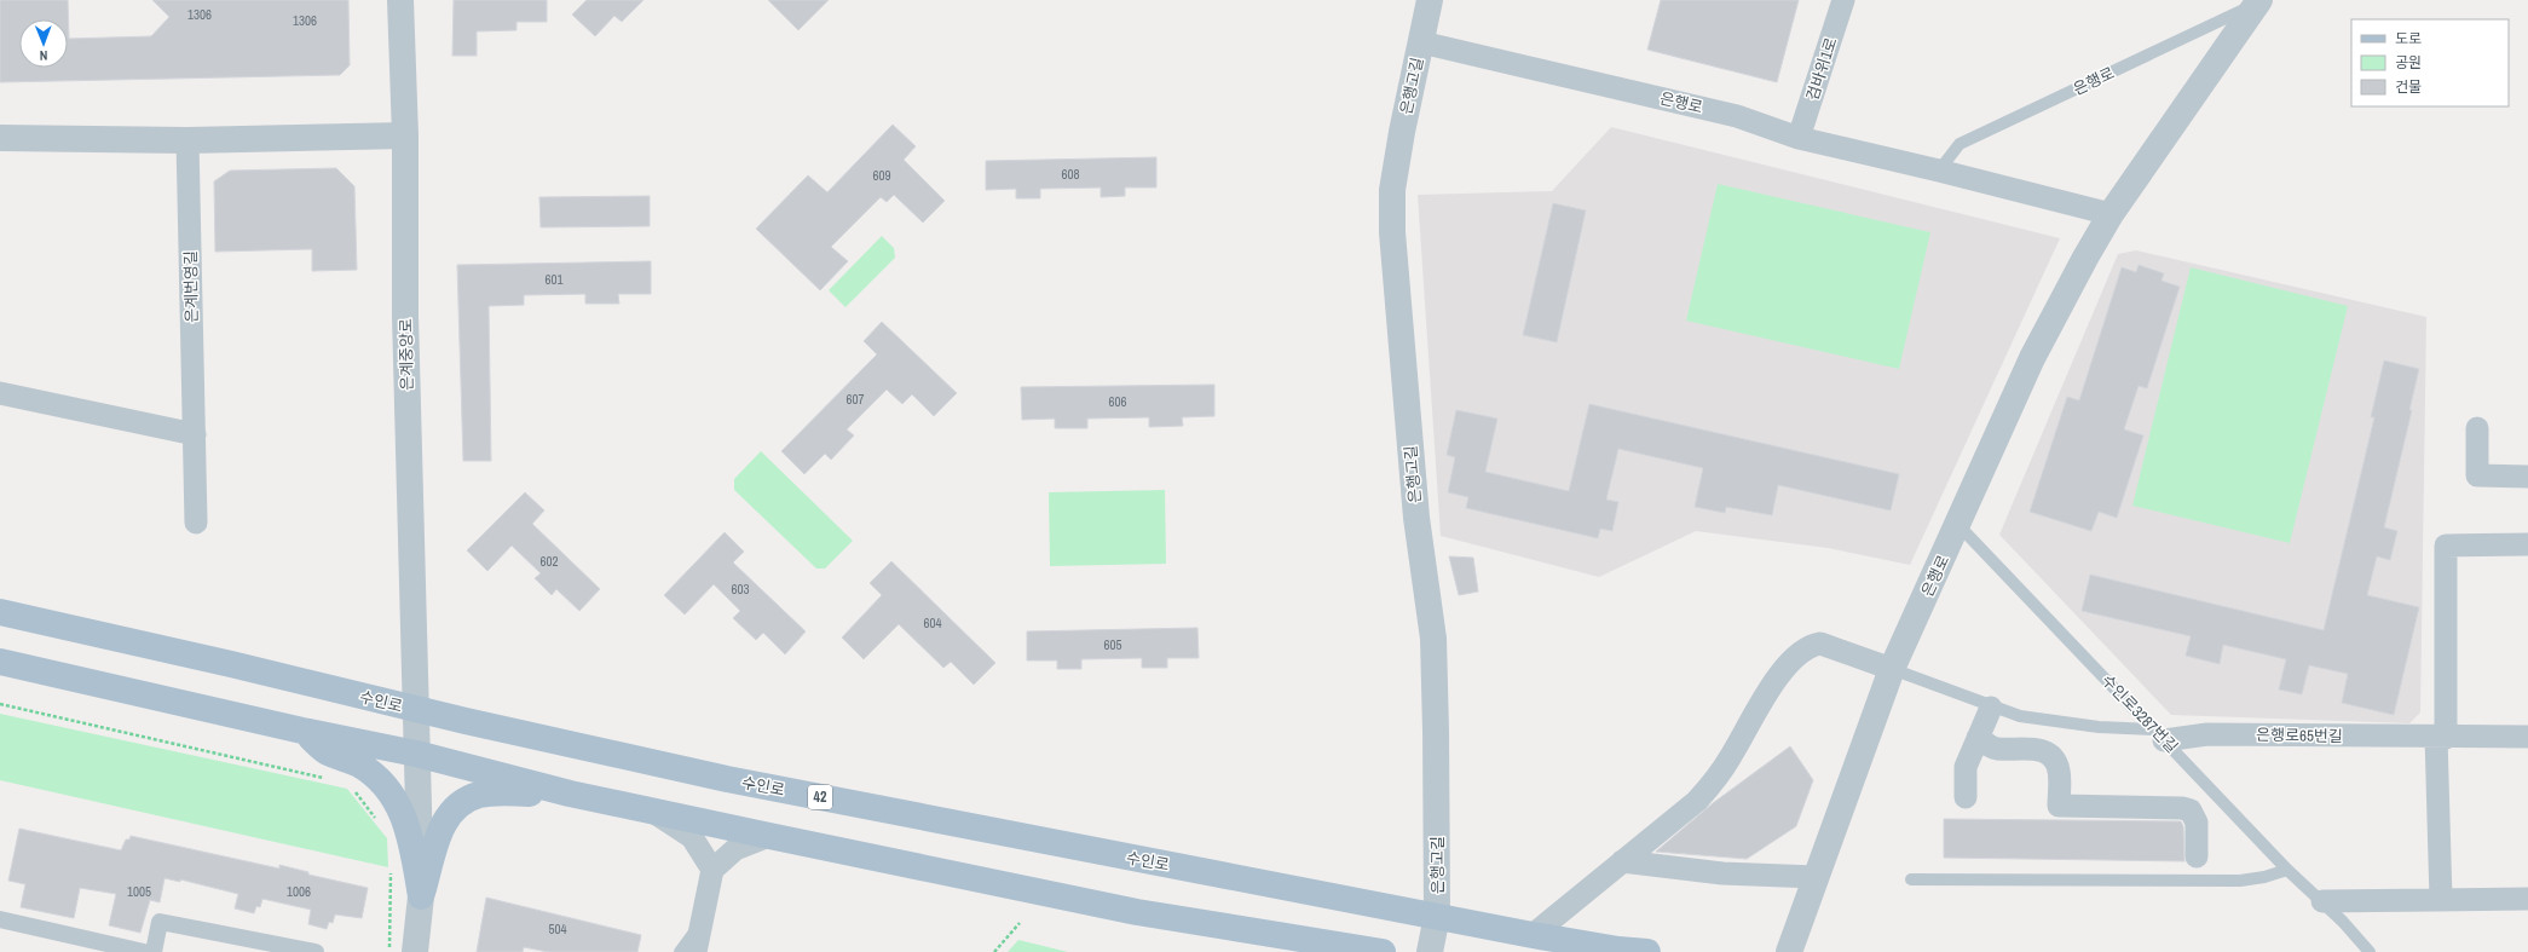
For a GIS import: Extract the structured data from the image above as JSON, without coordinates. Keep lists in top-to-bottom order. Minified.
{"streets":{"main road":["수인로","42"],"street":["검바위1로","은행로","은행고길","은계번영길","은계중앙로","은행로65번길"],"lane":["수인로3287번길"]},"crossings":[["검바위1로","은행로"],["은행로","은행고길"],["은행로","수인로3287번길"],["은행로","은행로65번길"],["은행고길","수인로"],["은계중앙로","수인로"],["수인로3287번길","은행로65번길"]],"house_numbers":["1306","1306","608","609","601","607","606","602","603","604","605","1005","1006","504"],"legend":["도로","공원","건물"],"north":"bottom"}
